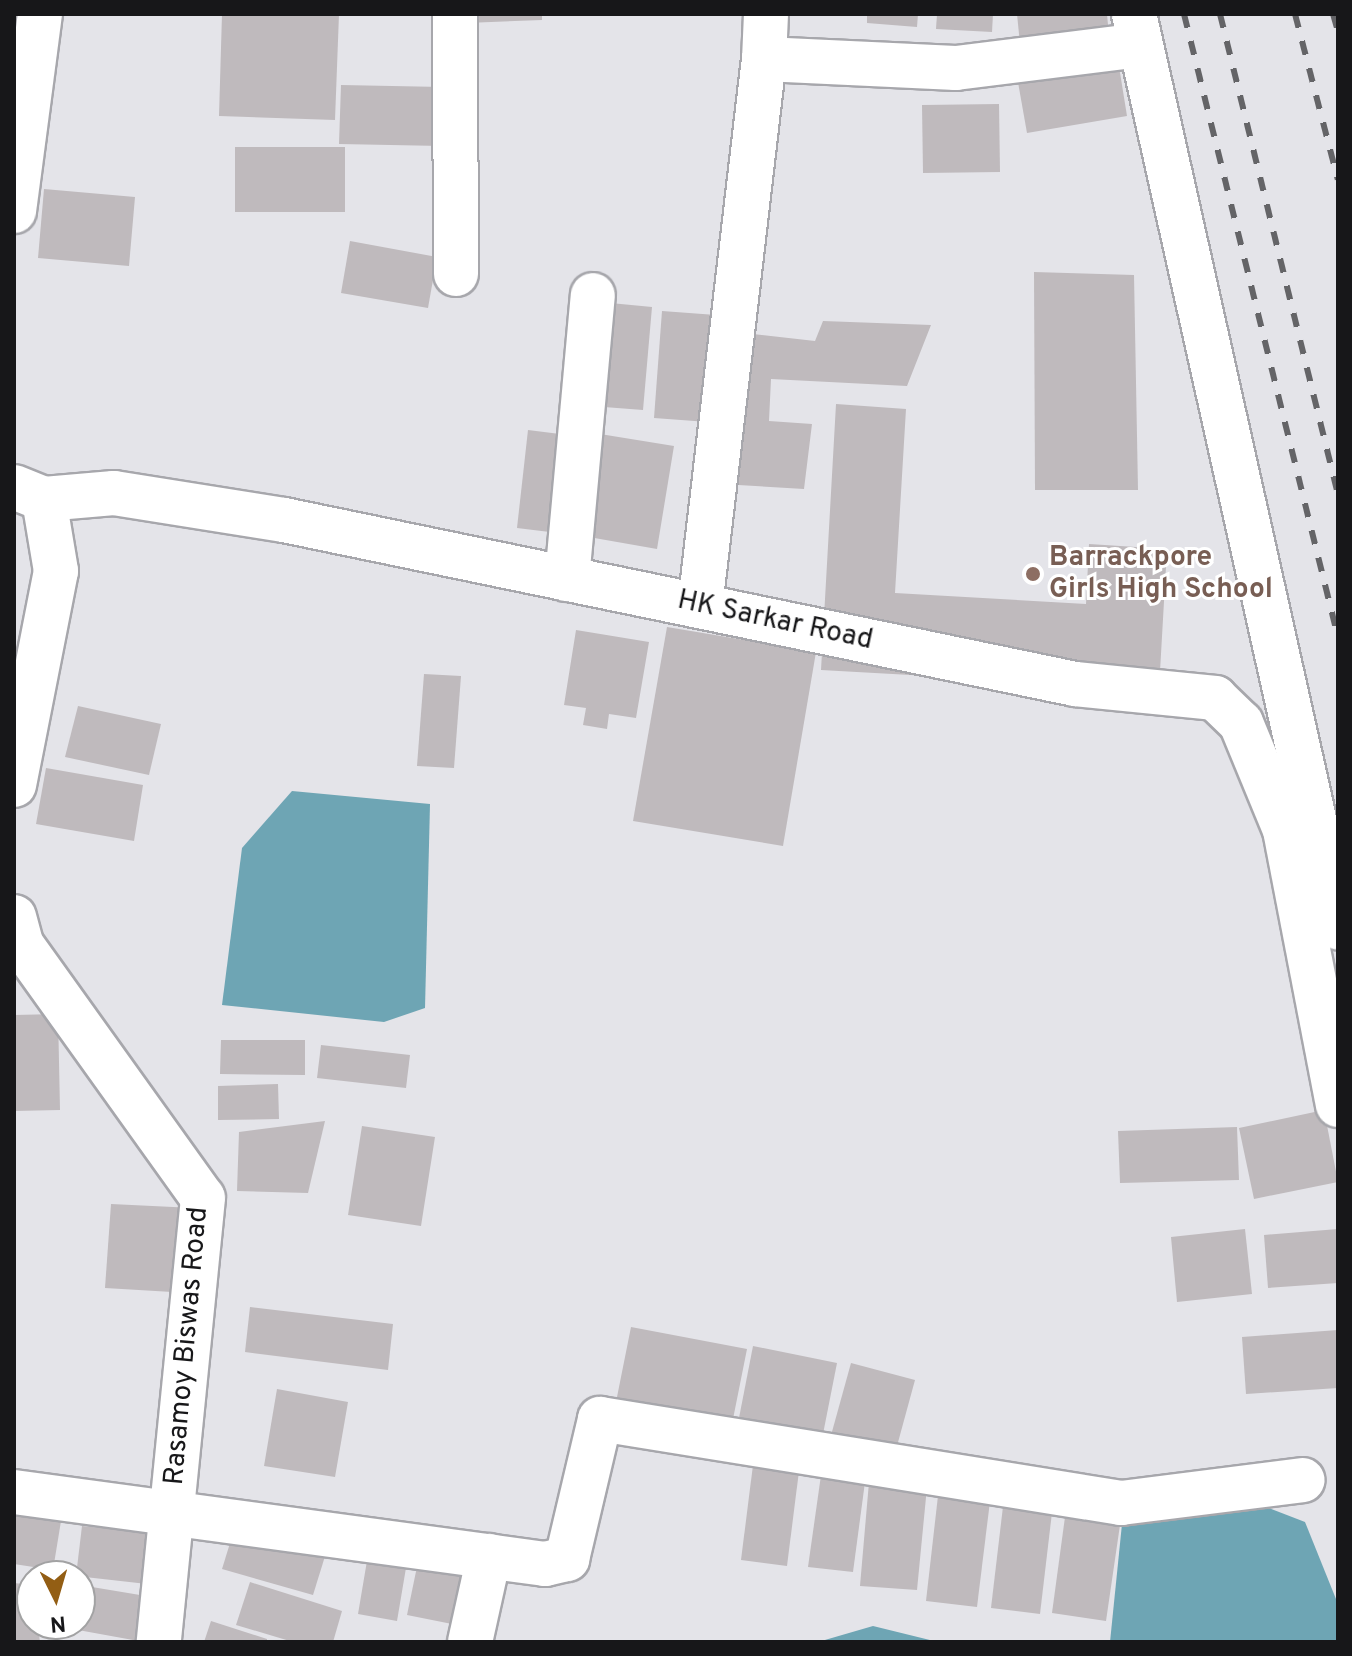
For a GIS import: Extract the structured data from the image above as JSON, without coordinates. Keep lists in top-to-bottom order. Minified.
{"streets":{"street":["HK Sarkar Road","Rasamoy Biswas Road"]},"places":["Barrackpore Girls High School"],"north":"bottom"}
